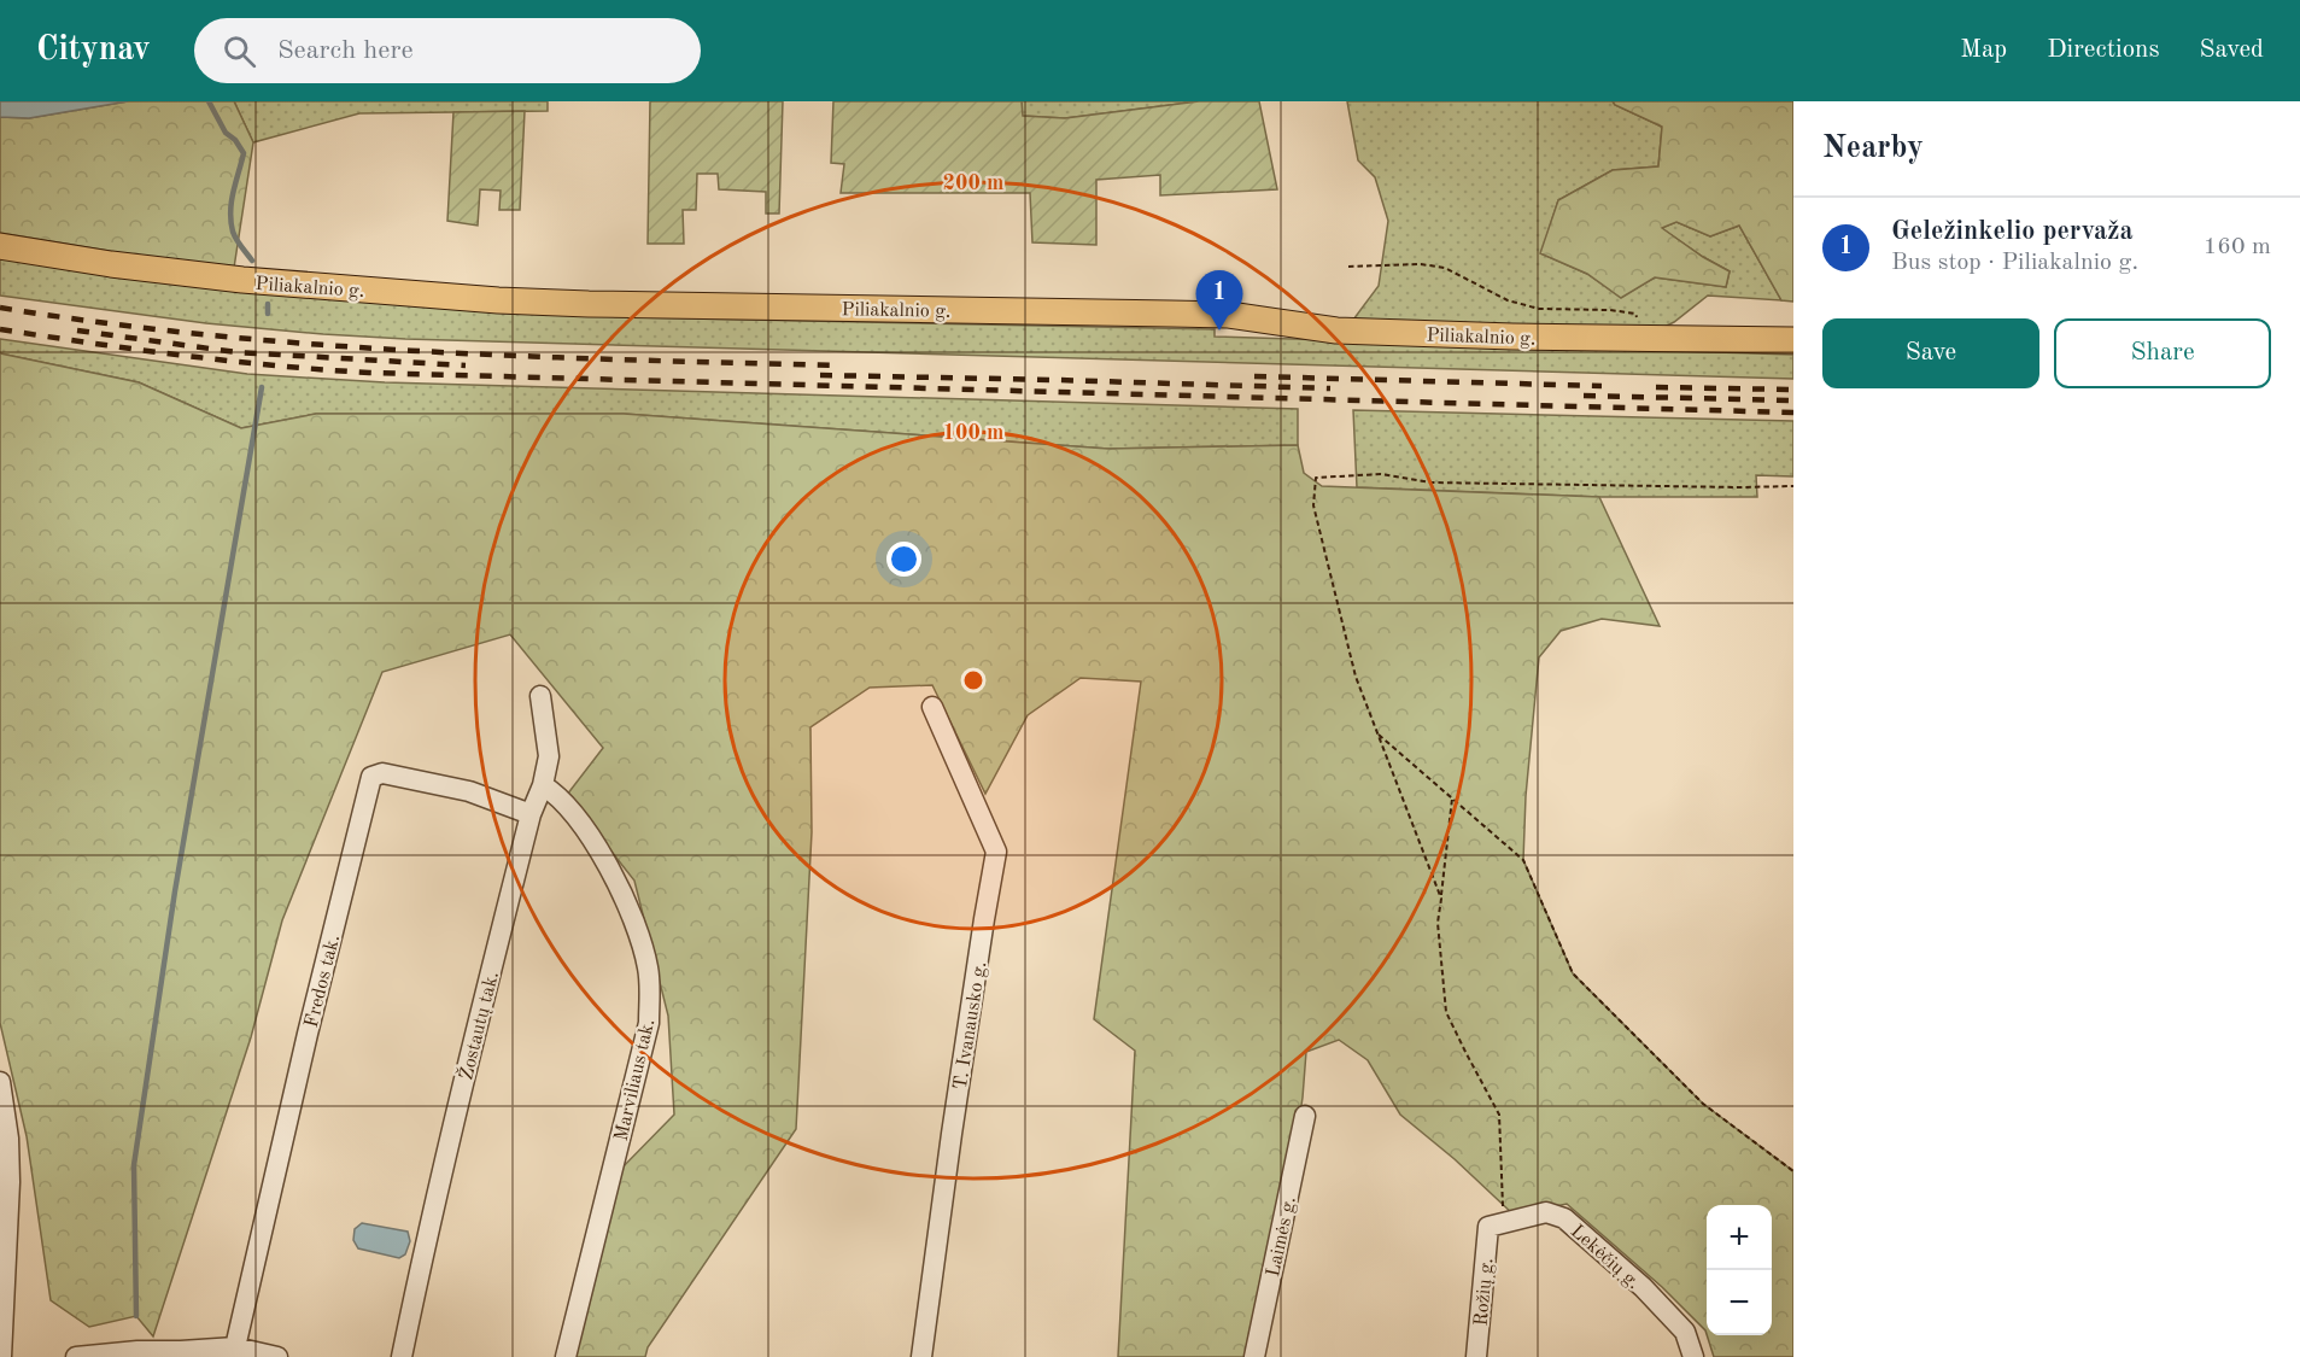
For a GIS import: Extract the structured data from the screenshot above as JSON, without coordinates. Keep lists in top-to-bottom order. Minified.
{"streets":{"main road":["Piliakalnio g."],"street":["Fredos tak.","Žostautų tak.","T. Ivanausko g.","Marviliaus tak.","Laimės g.","Lekėčių g.","Rožių g."]},"crossings":[["Fredos tak.","Žostautų tak."],["Žostautų tak.","Marviliaus tak."],["Lekėčių g.","Rožių g."]],"page":{"header":"Citynav","search":"Search here","nav":["Map","Directions","Saved"],"heading":"Nearby","list":[{"mark":"1","name":"Geležinkelio pervaža","note":"Bus stop · Piliakalnio g.","value":"160 m"}],"pins":"1","buttons":["Save","Share"],"map_buttons":["+","−"]},"rings":["200 m","100 m"]}
